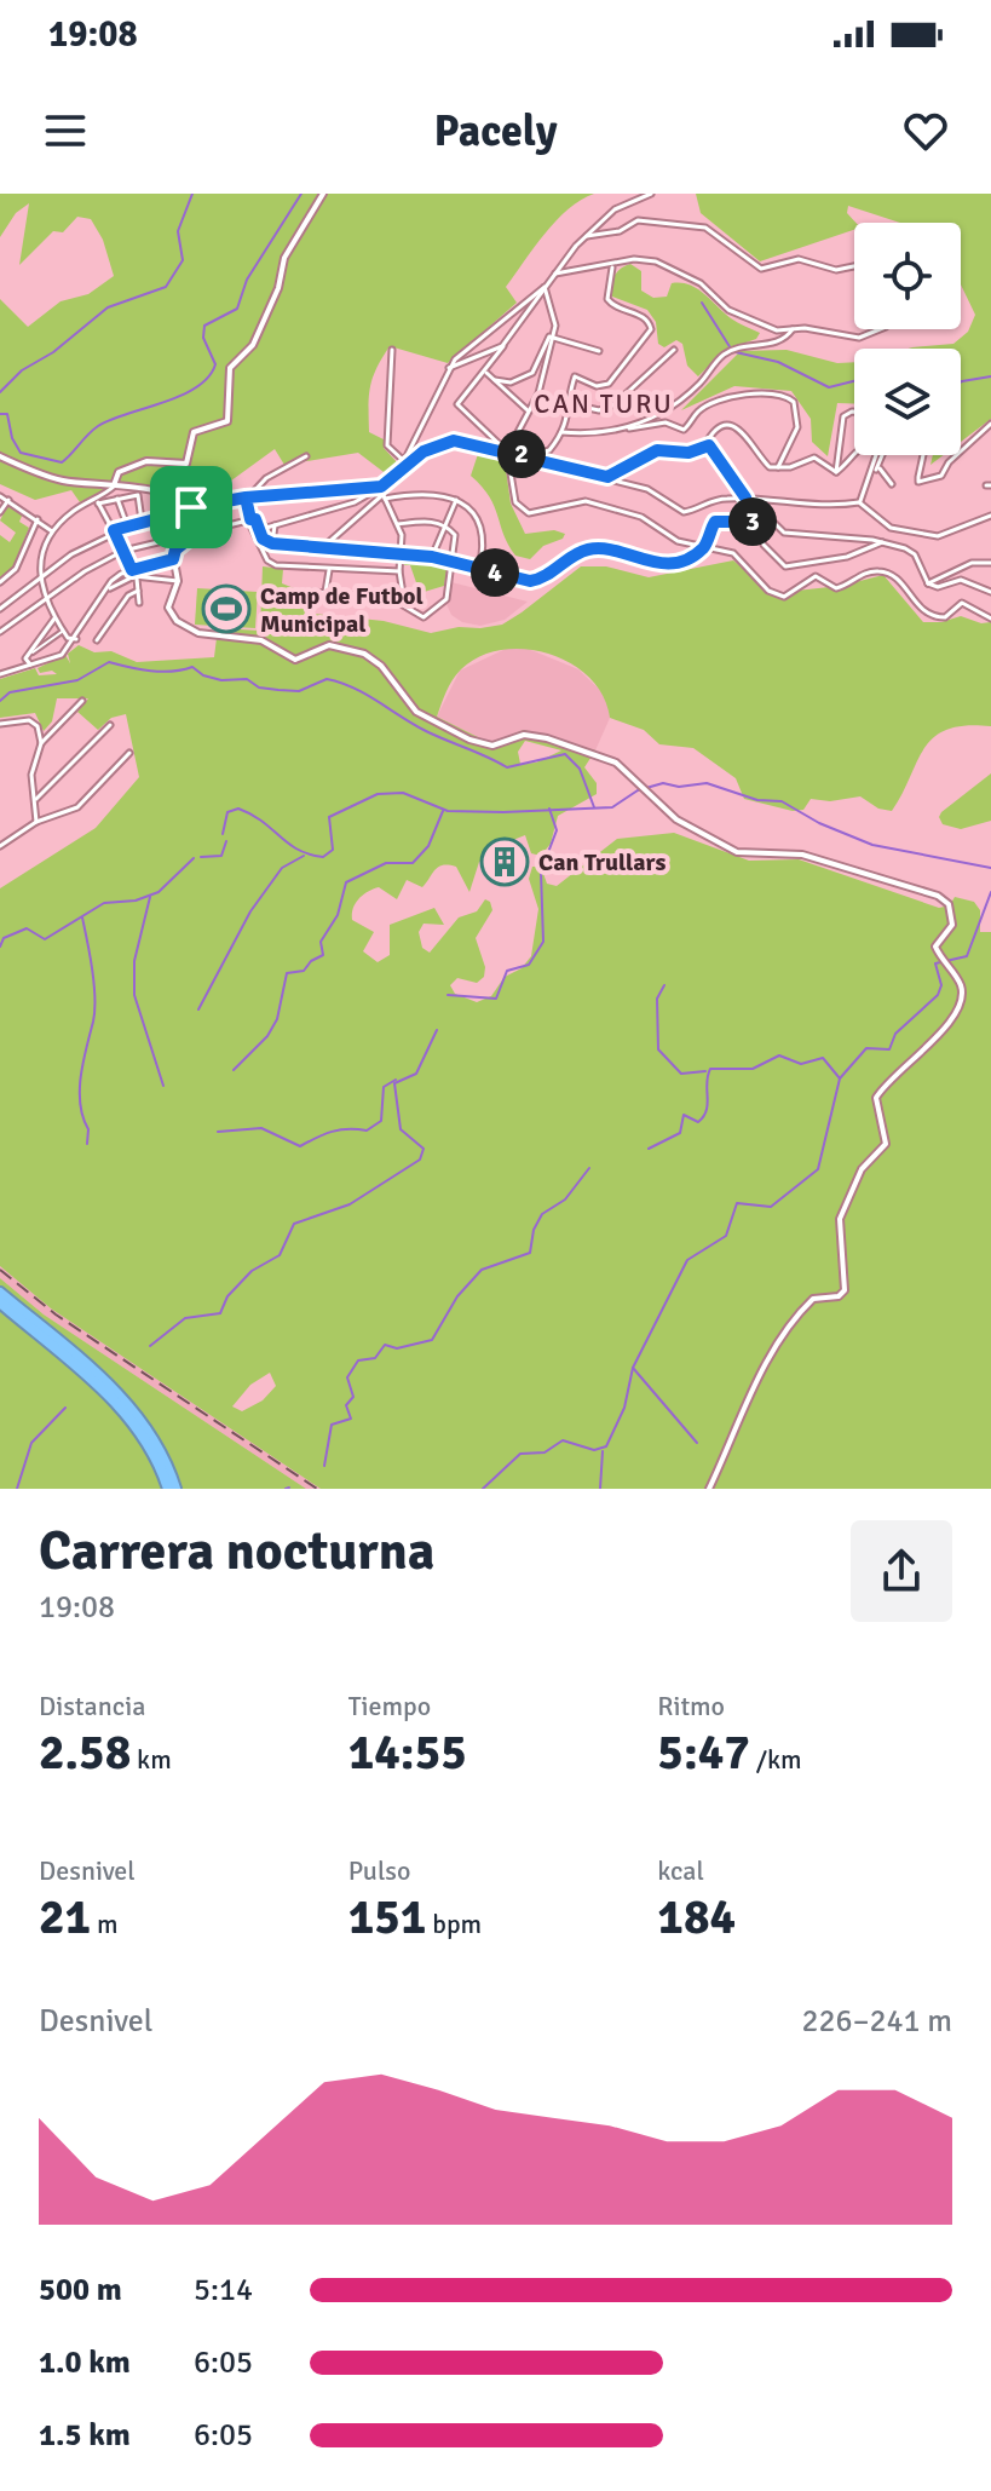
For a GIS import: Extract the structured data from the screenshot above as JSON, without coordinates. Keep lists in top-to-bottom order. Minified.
{"districts":["CAN TURU"],"places":{"sports":["Camp de Futbol Municipal"],"building":["Can Trullars"]},"page":{"status":"19:08","header":"Pacely","pins":["2","3","4"],"heading":["Carrera nocturna","19:08"],"stats":[["Distancia","2.58 km"],["Tiempo","14:55"],["Ritmo","5:47 /km"],["Desnivel","21 m"],["Pulso","151 bpm"],["kcal","184"]],"chart":["Desnivel","226–241 m"],"list":[{"name":"500 m","note":"5:14"},{"name":"1.0 km","note":"6:05"},{"name":"1.5 km","note":"6:05"}]}}
